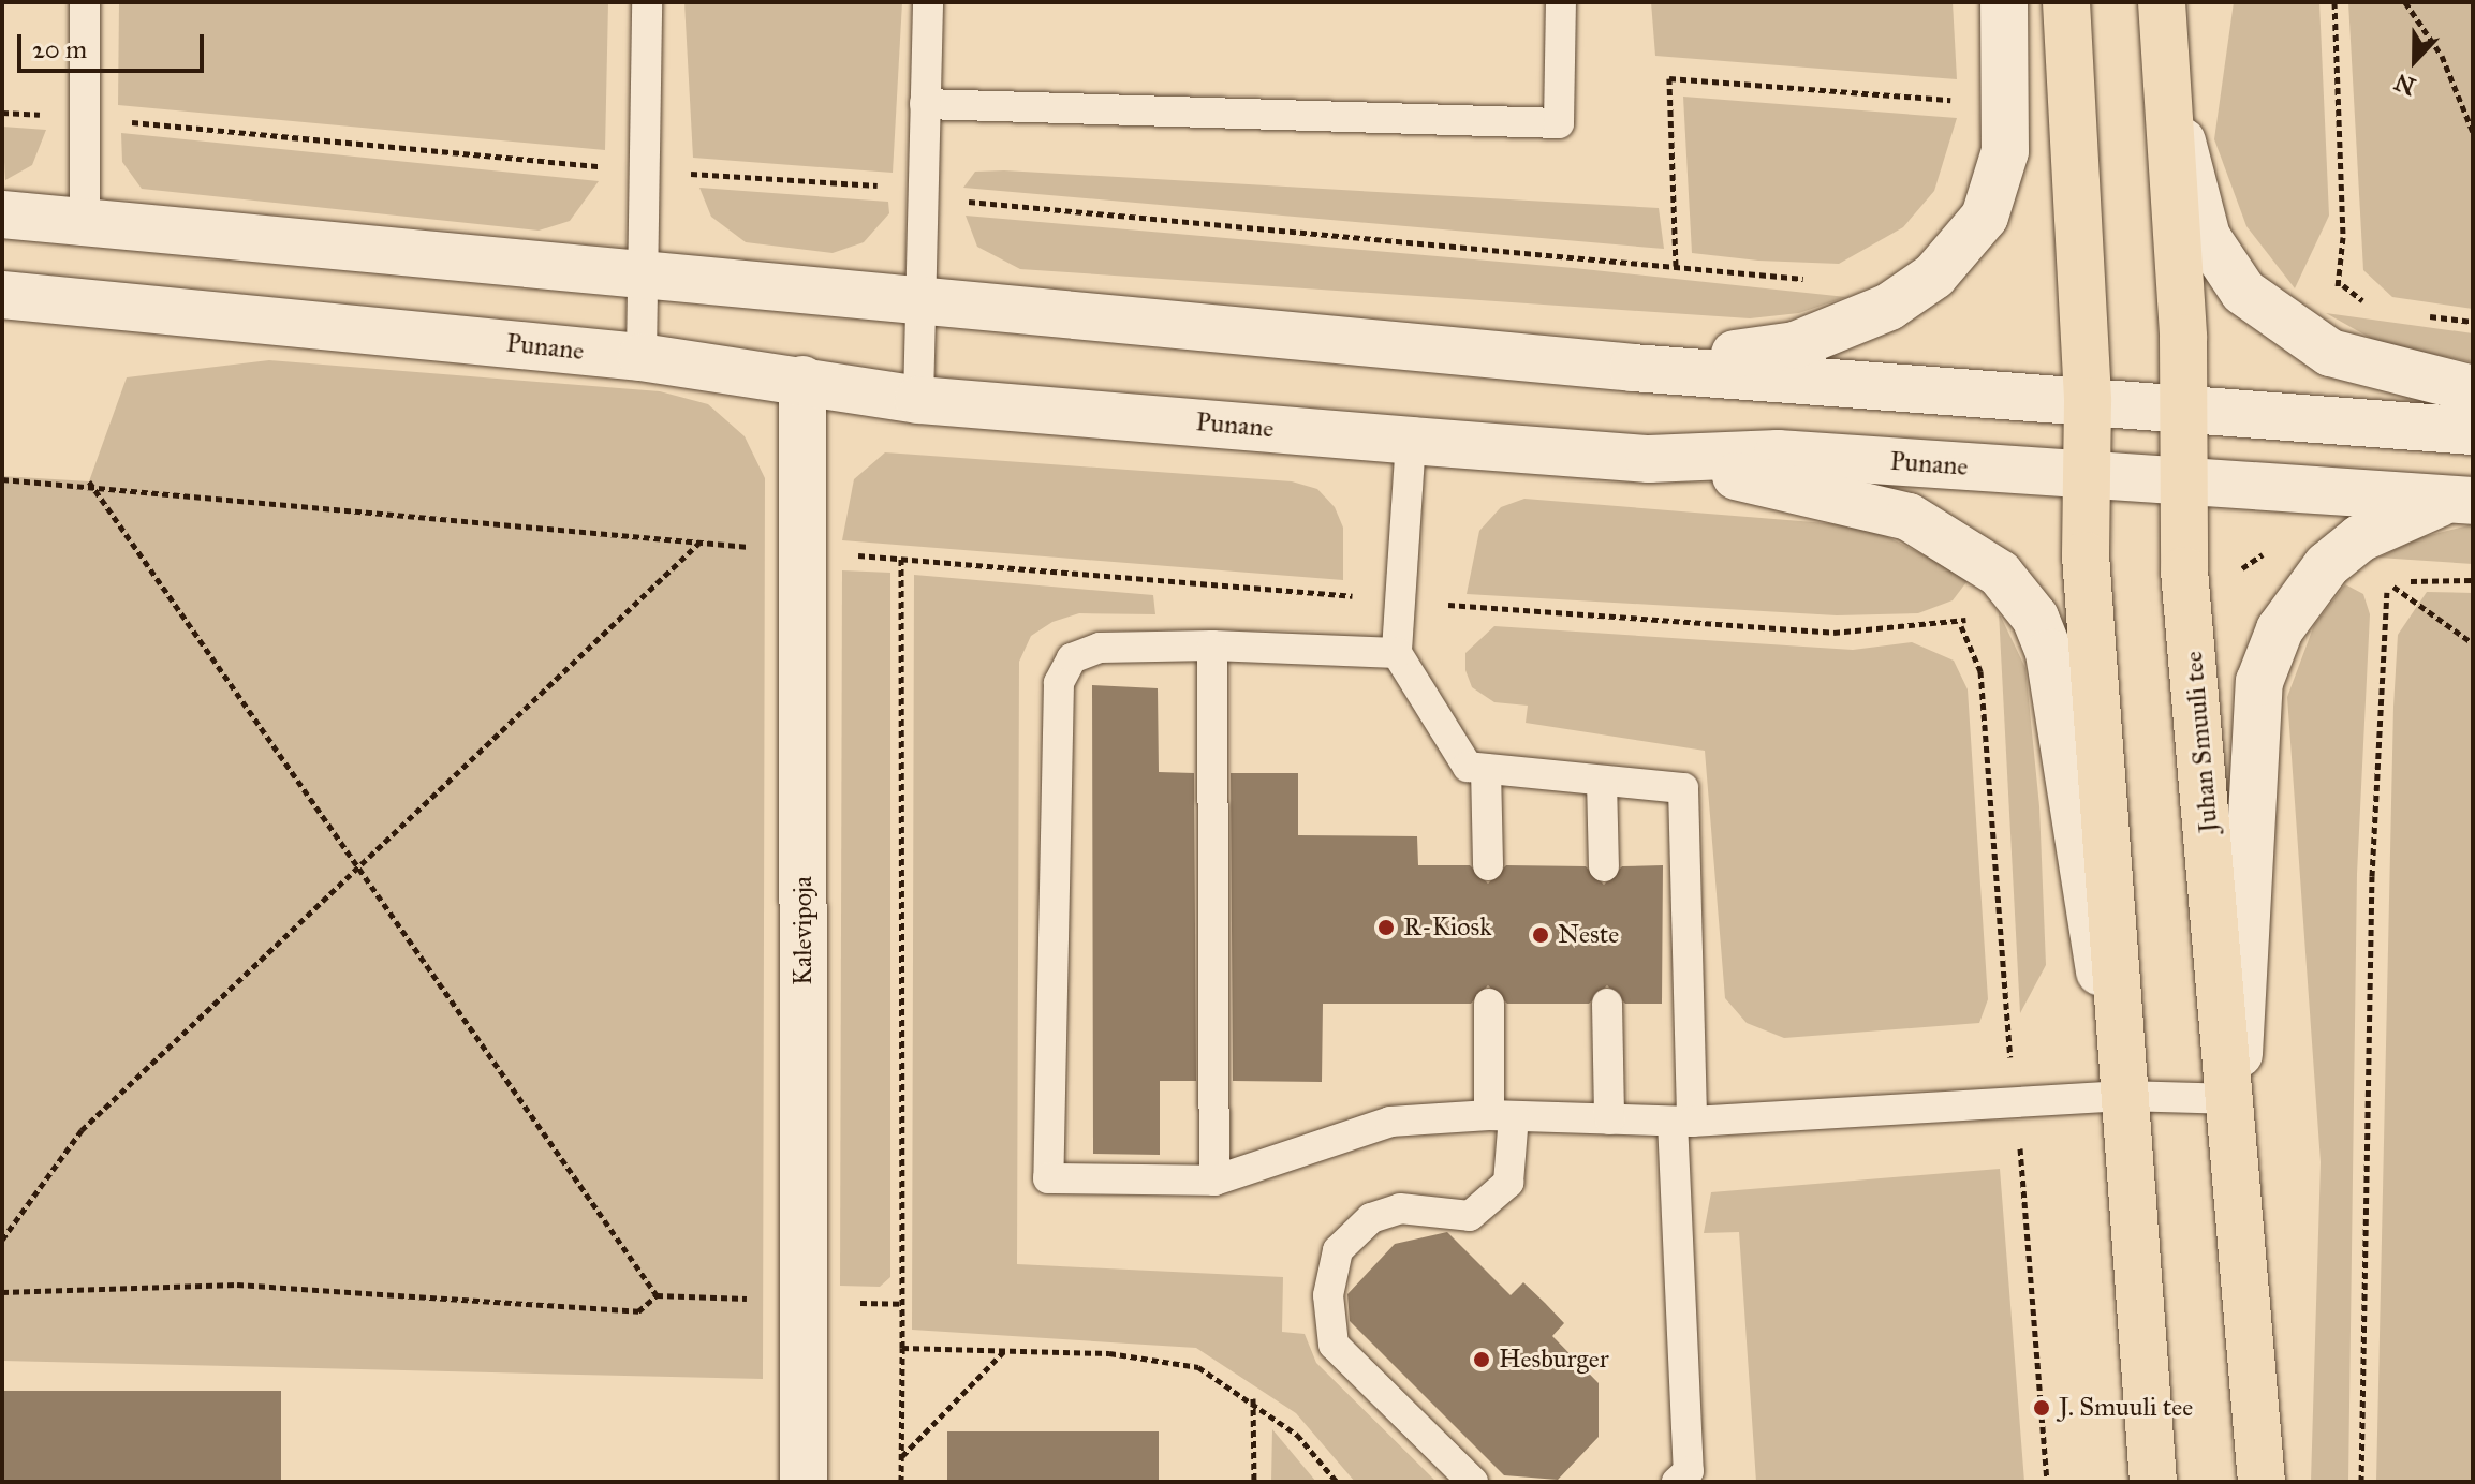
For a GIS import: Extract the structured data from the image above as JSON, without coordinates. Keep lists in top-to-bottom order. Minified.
{"streets":{"main road":["Punane","Juhan Smuuli tee","Kalevipoja"]},"crossings":[["Punane","Juhan Smuuli tee"],["Punane","Kalevipoja"]],"places":["R-Kiosk","Neste","Hesburger","J. Smuuli tee"],"scale_bar":"20 m","north":"bottom"}
